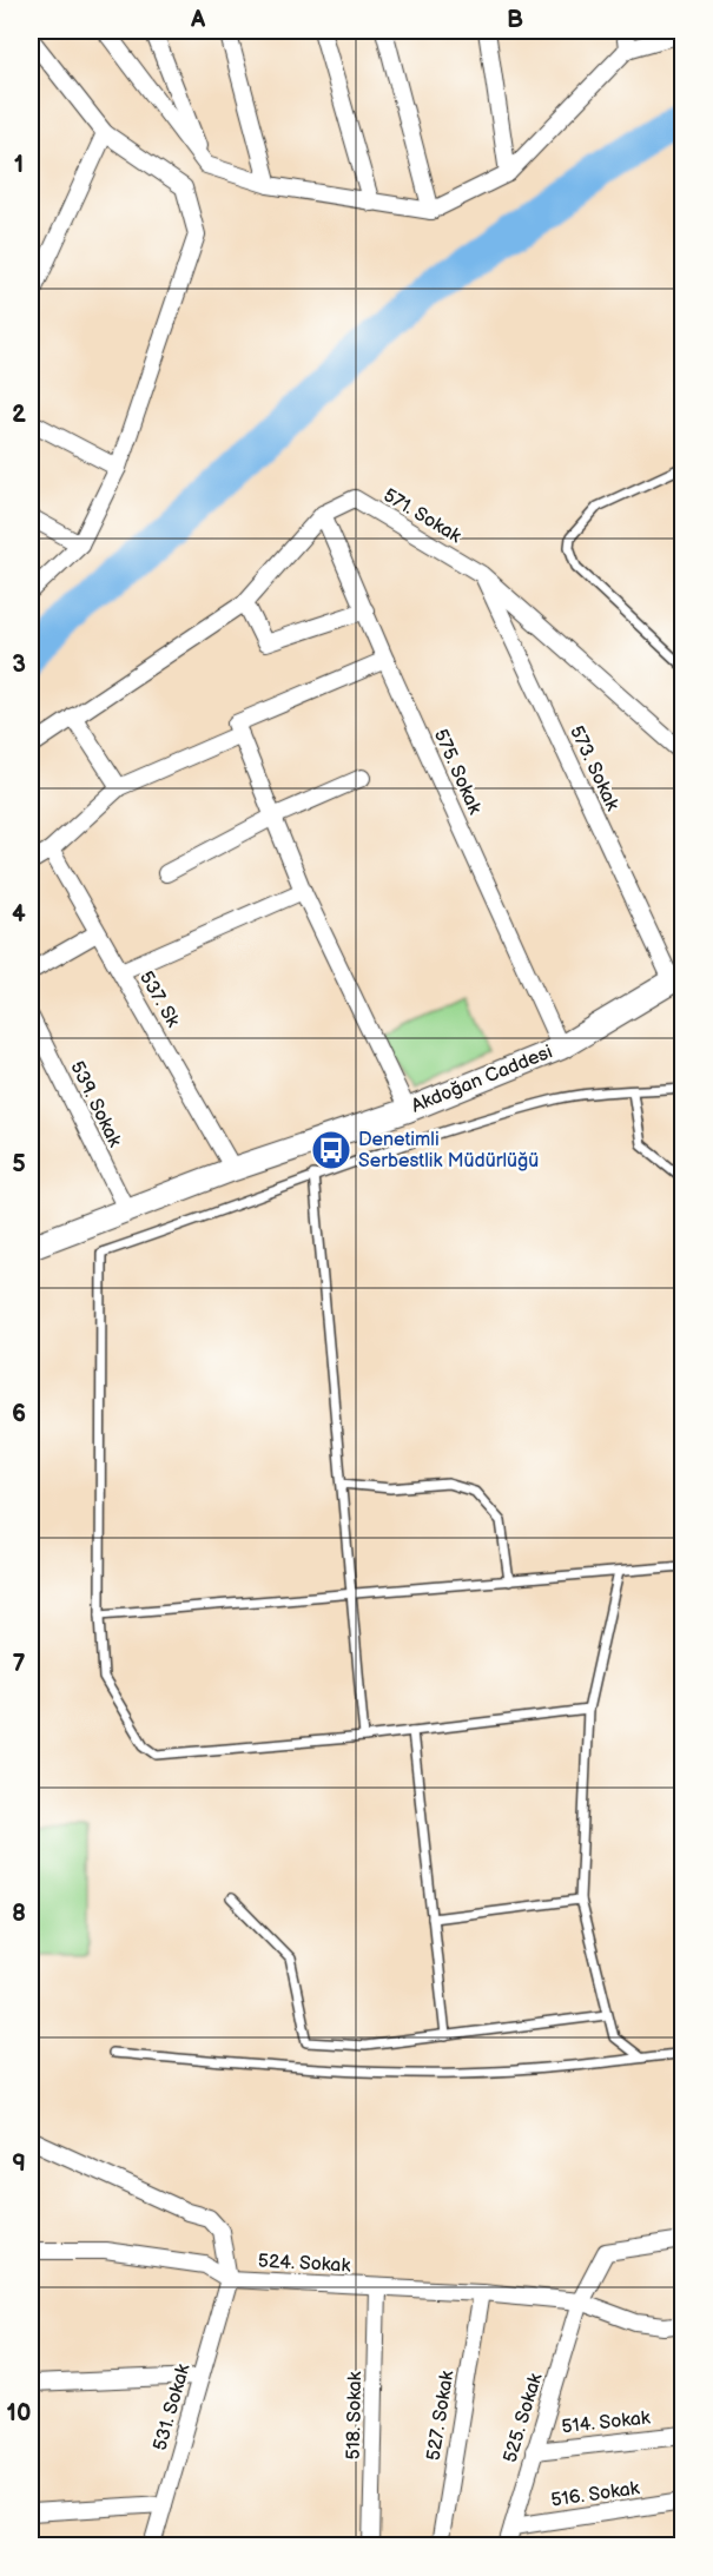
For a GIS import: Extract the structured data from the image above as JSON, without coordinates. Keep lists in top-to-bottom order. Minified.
{"streets":{"main road":["Akdoğan Caddesi"],"street":["571. Sokak","573. Sokak","575. Sokak","537. Sk","539. Sokak","524. Sokak","531. Sokak","518. Sokak","527. Sokak","525. Sokak","514. Sokak","516. Sokak"]},"crossings":[["571. Sokak","573. Sokak"],["571. Sokak","575. Sokak"],["573. Sokak","Akdoğan Caddesi"],["575. Sokak","Akdoğan Caddesi"],["537. Sk","Akdoğan Caddesi"],["Akdoğan Caddesi","539. Sokak"],["524. Sokak","531. Sokak"],["524. Sokak","518. Sokak"],["524. Sokak","527. Sokak"],["524. Sokak","525. Sokak"],["525. Sokak","514. Sokak"],["525. Sokak","516. Sokak"]],"places":{"bus stop":["Denetimli Serbestlik Müdürlüğü"]},"grid":{"columns":["A","B"],"rows":["1","2","3","4","5","6","7","8","9","10"]}}
